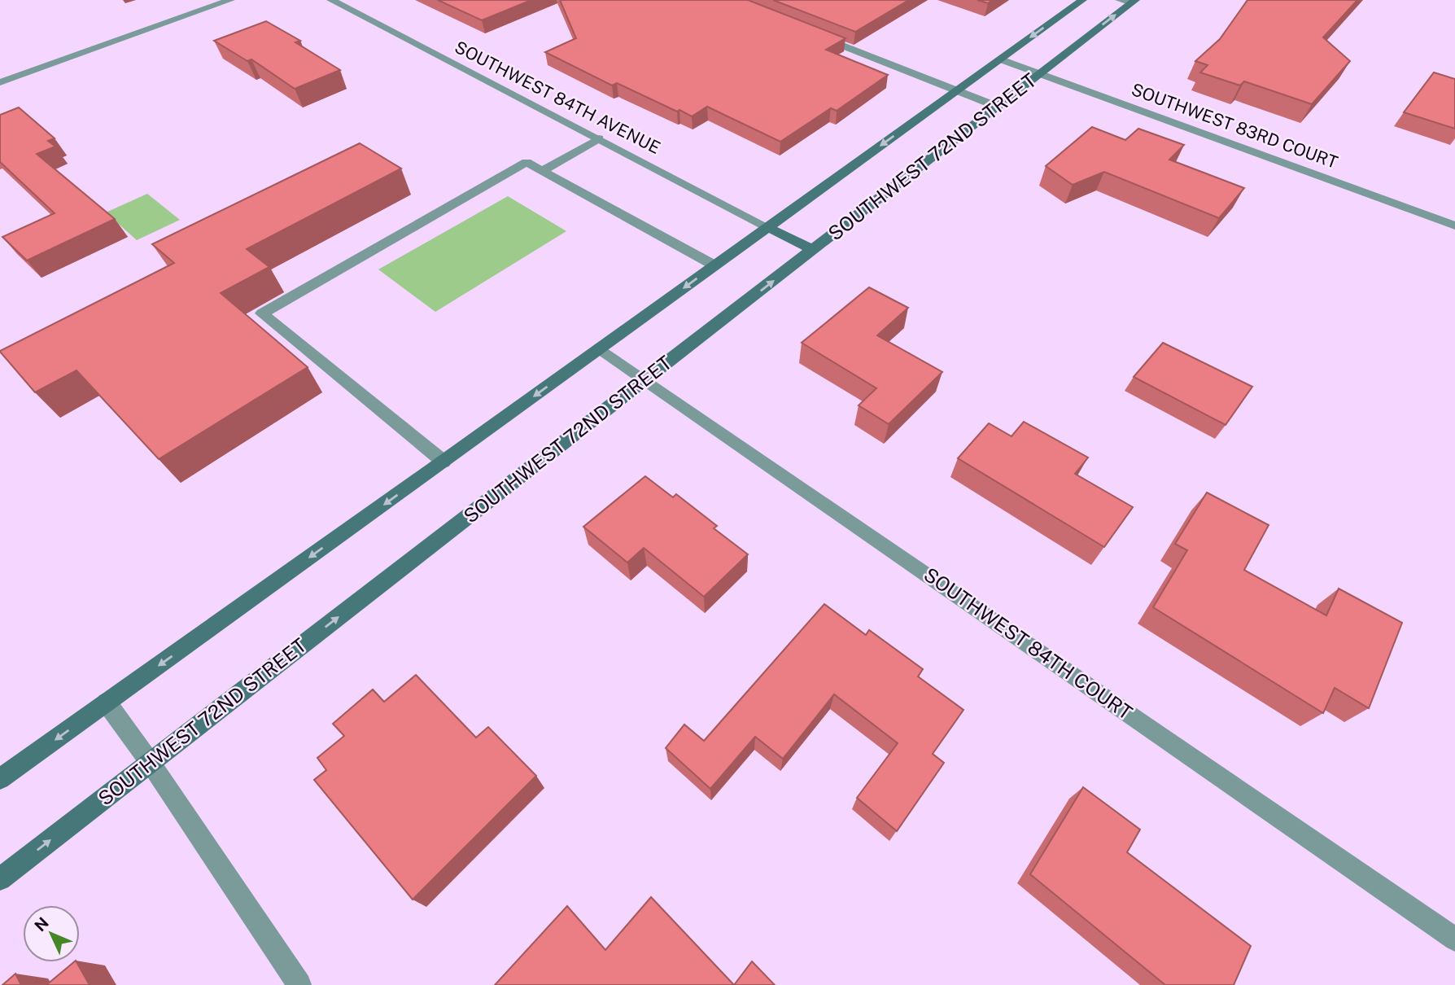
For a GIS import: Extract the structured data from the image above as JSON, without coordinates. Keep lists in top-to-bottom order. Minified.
{"streets":{"main road":["SOUTHWEST 72ND STREET"],"street":["SOUTHWEST 84TH AVENUE","SOUTHWEST 83RD COURT","SOUTHWEST 84TH COURT"]},"crossings":[["SOUTHWEST 84TH AVENUE","SOUTHWEST 72ND STREET"],["SOUTHWEST 83RD COURT","SOUTHWEST 72ND STREET"],["SOUTHWEST 72ND STREET","SOUTHWEST 84TH COURT"]],"north":"top left"}
